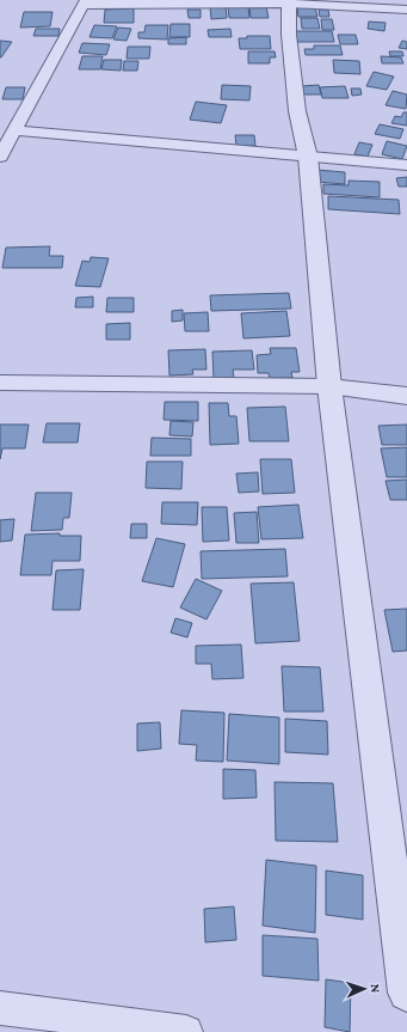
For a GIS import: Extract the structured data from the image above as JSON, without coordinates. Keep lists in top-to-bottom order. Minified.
{"north":"right"}
